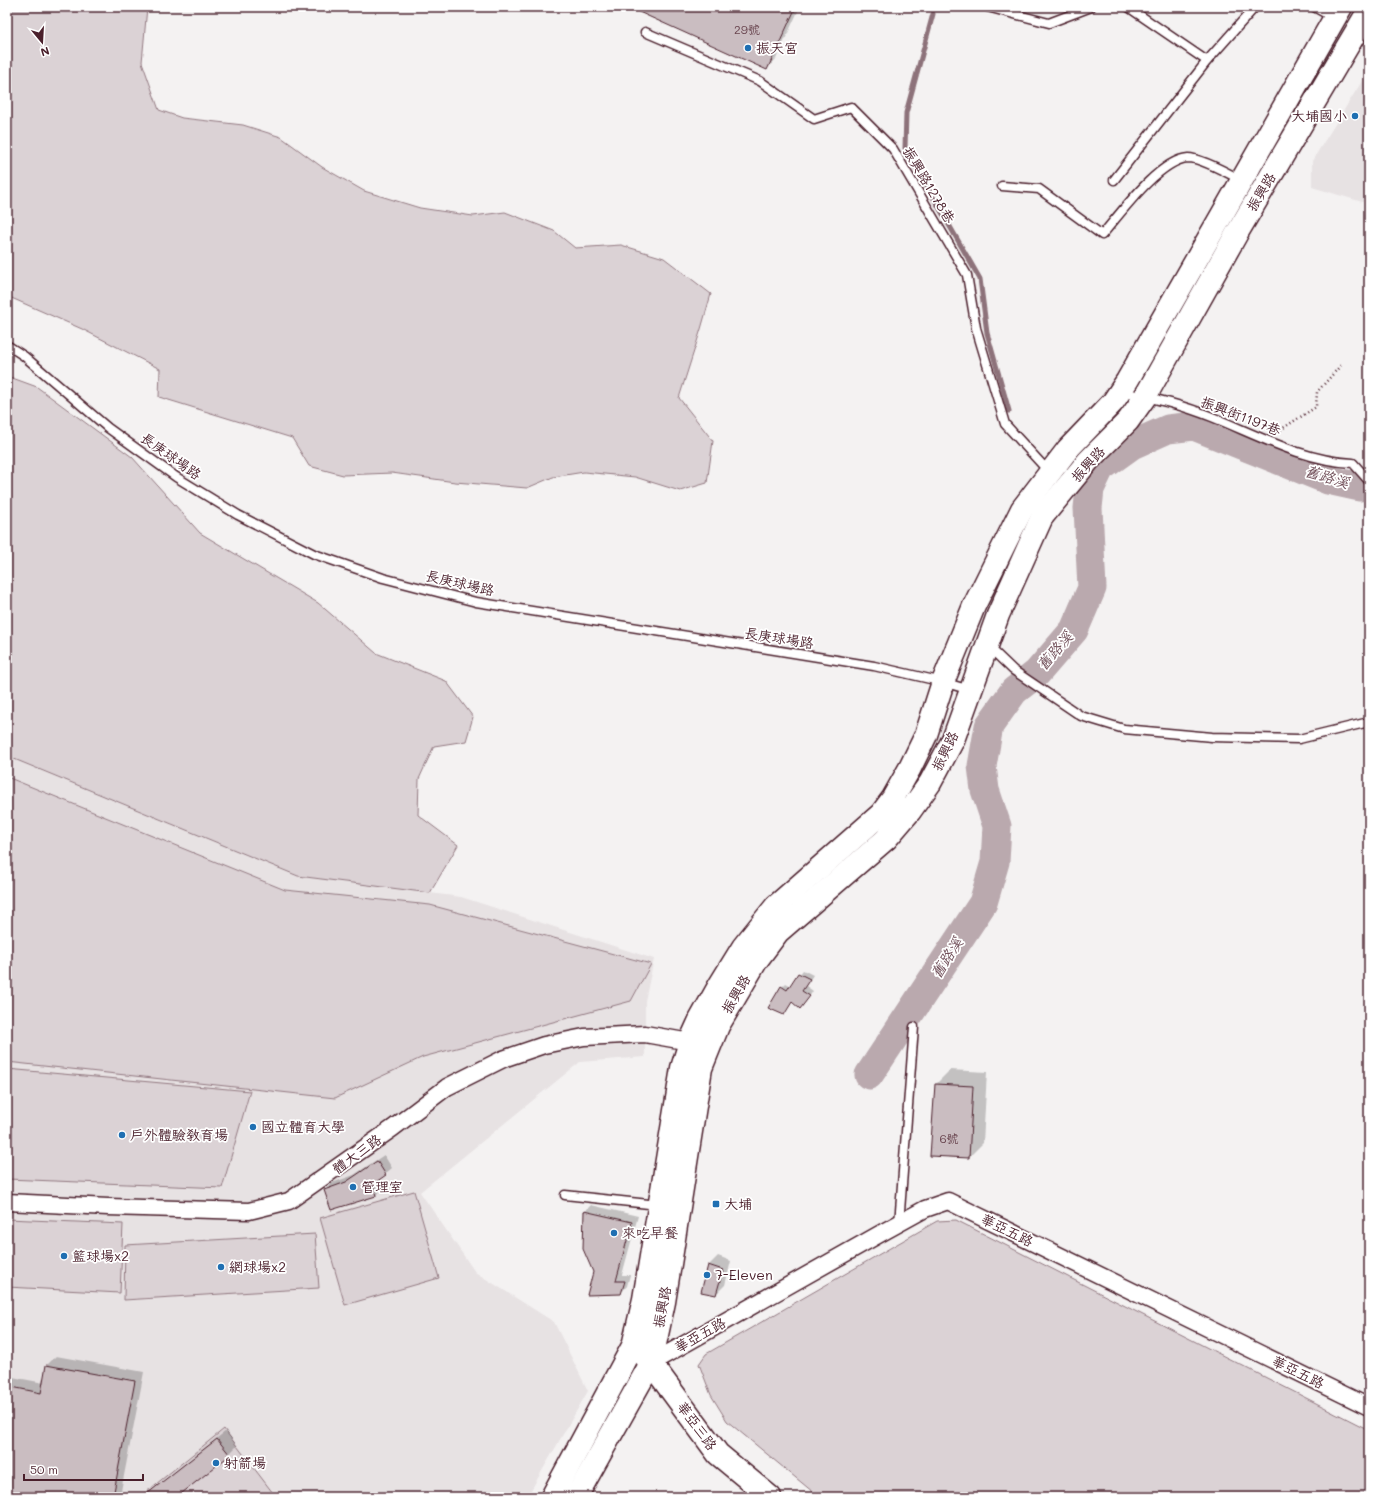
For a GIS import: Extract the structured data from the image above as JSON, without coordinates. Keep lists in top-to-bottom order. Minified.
{"streets":{"street":["振興路","體大三路","華亞五路","華亞三路"],"lane":["振興路1278巷","振興街1197巷","長庚球場路"]},"crossings":[["振興路1278巷","振興路"],["振興路","振興街1197巷"],["振興路","長庚球場路"],["振興路","體大三路"],["振興路","華亞五路"],["振興路","華亞三路"],["華亞五路","華亞三路"]],"water":["舊路溪"],"places":{"other":["振天宮","大埔國小","國立體育大學","戶外體驗教育場","管理室","來吃早餐","籃球場x2","網球場x2","7-Eleven","射箭場"],"transit":["大埔"]},"house_numbers":["29號","6號"],"scale_bar":"50 m","north":"bottom"}
